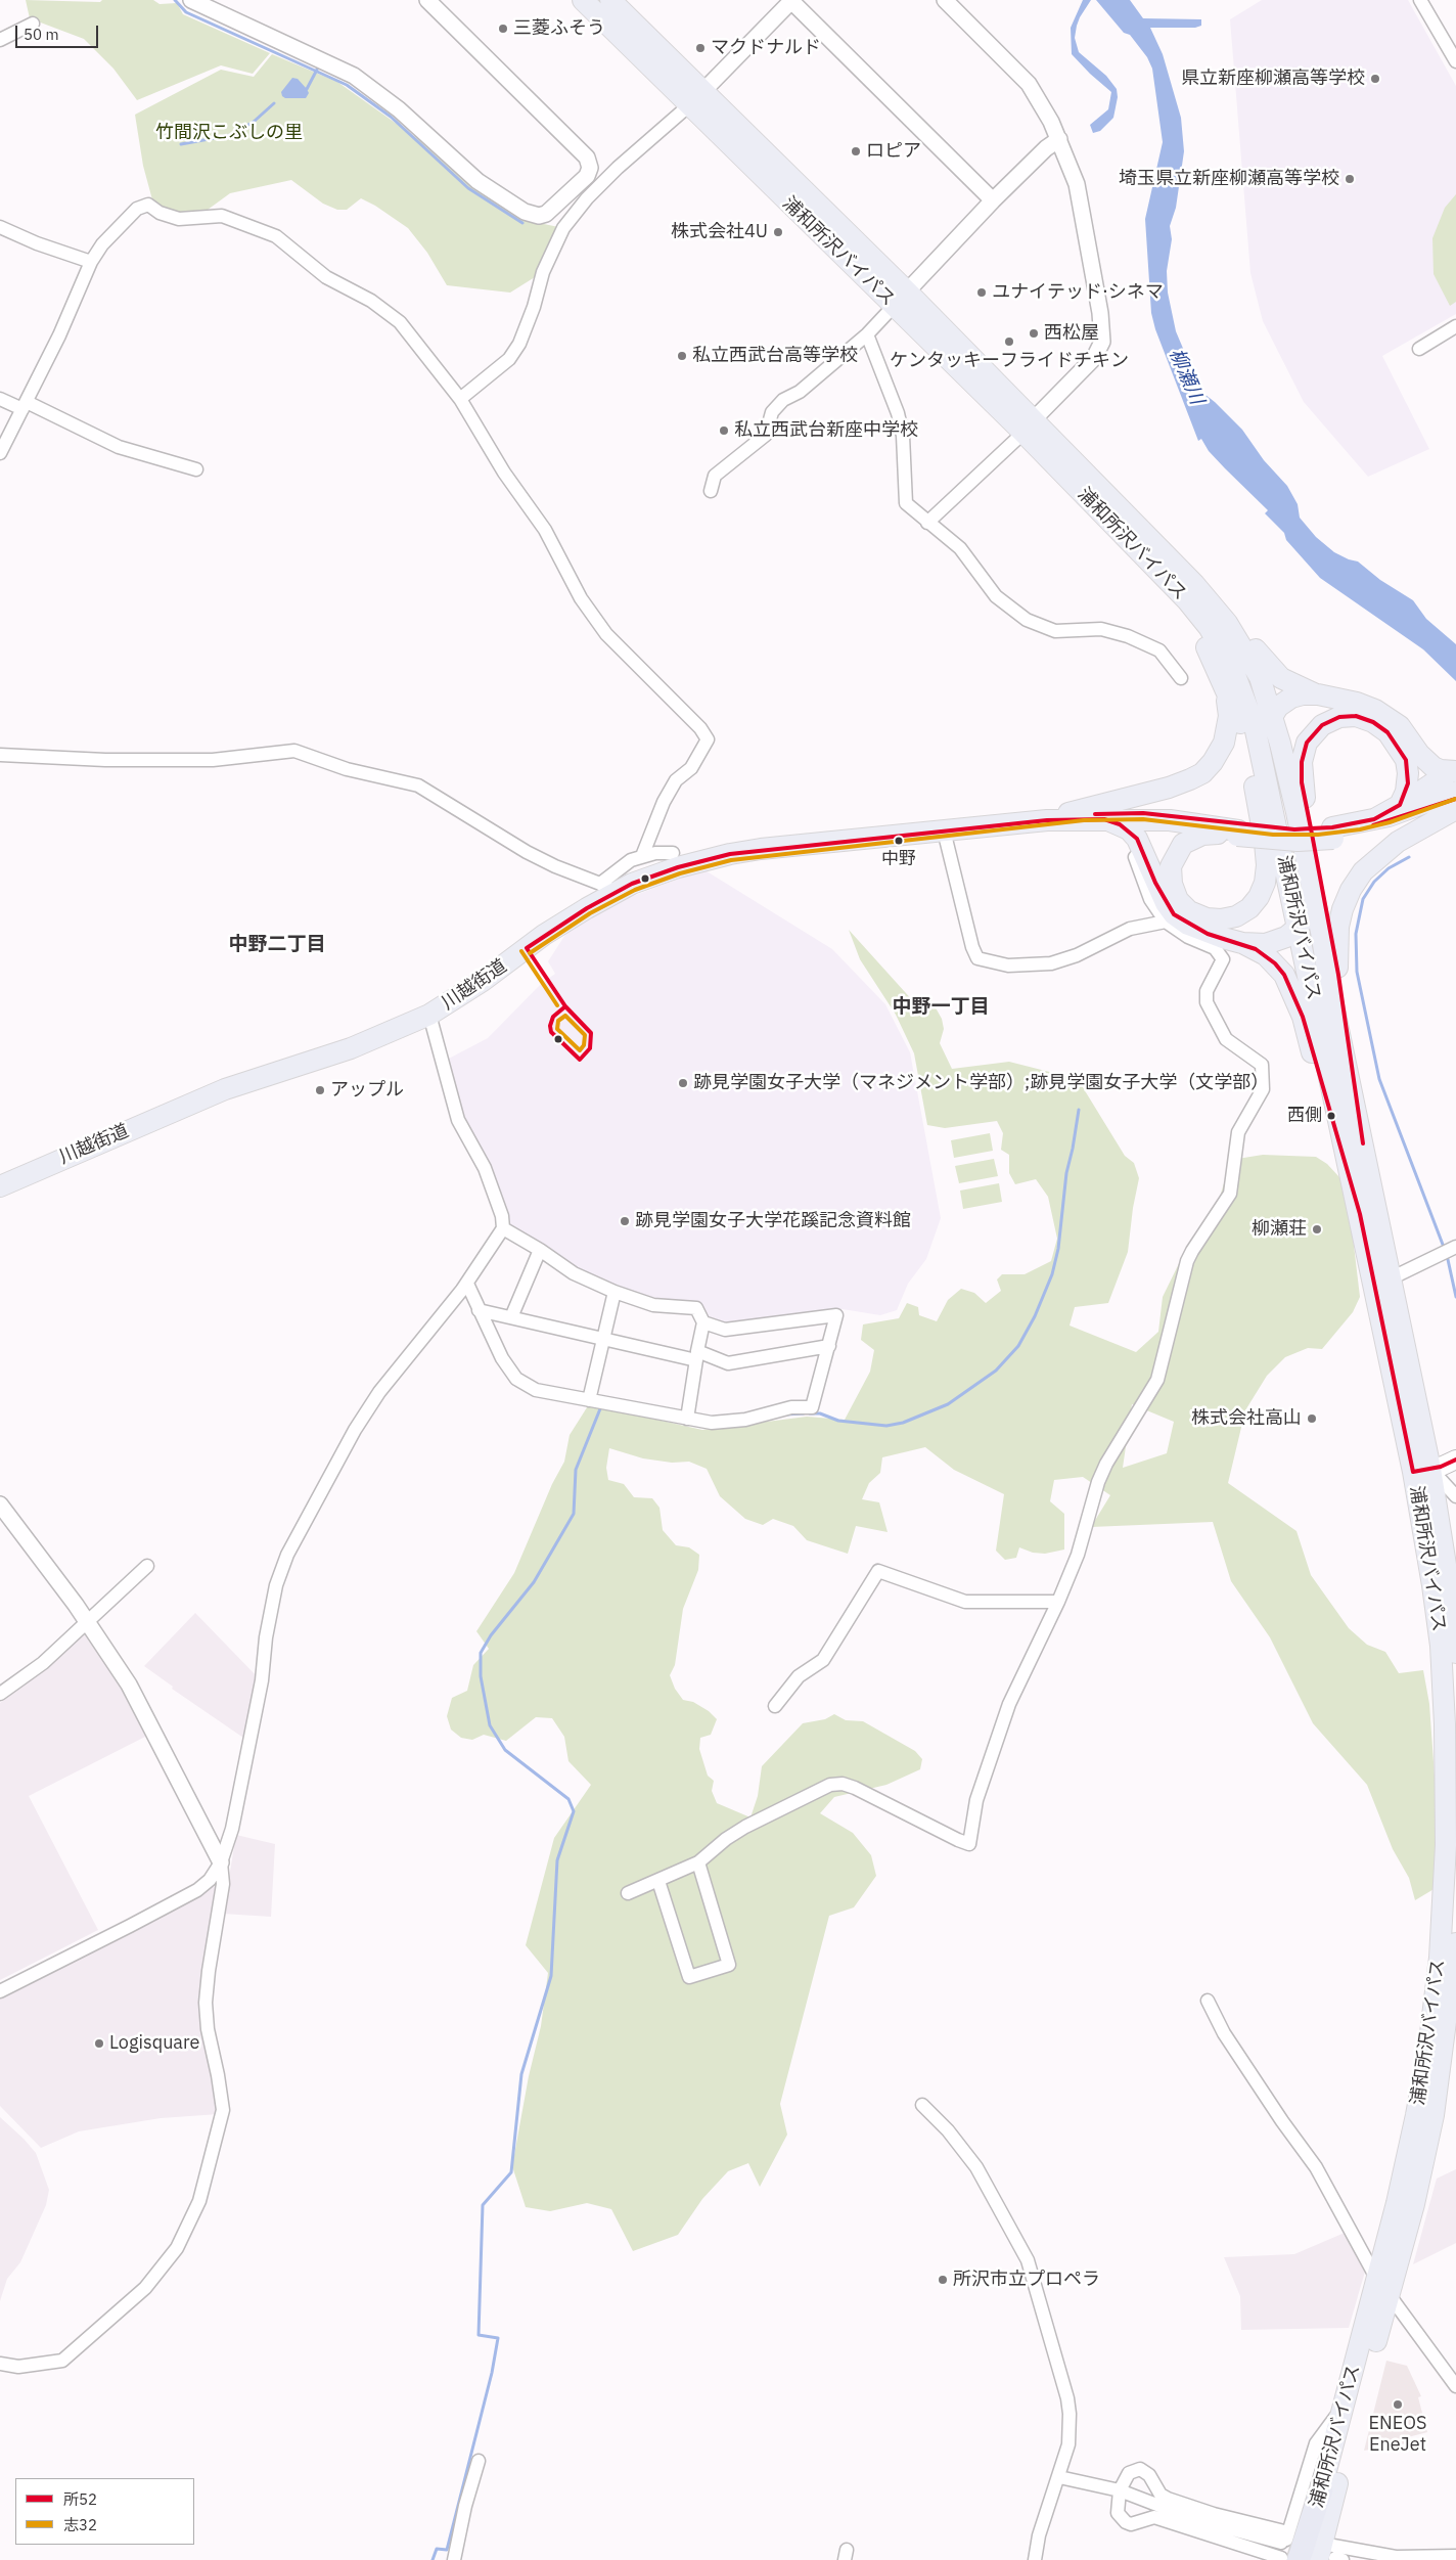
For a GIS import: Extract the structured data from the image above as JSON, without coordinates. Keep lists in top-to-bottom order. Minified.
{"streets":{"highway":["浦和所沢バイパス","川越街道"]},"districts":["中野二丁目","中野一丁目"],"water":["柳瀬川"],"parks":["竹間沢こぶしの里"],"places":["三菱ふそう","マクドナルド","県立新座柳瀬高等学校","ロピア","埼玉県立新座柳瀬高等学校","株式会社4U","ユナイテッド·シネマ","西松屋","ケンタッキーフライドチキン","私立西武台高等学校","私立西武台新座中学校","中野","跡見学園女子大学（マネジメント学部）;跡見学園女子大学（文学部）","アップル","西側","跡見学園女子大学花蹊記念資料館","柳瀬荘","株式会社高山","Logisquare","所沢市立プロペラ","ENEOS EneJet"],"lines":["transit line 所52","transit line 志32"],"legend":["所52","志32"],"scale_bar":"50 m"}
